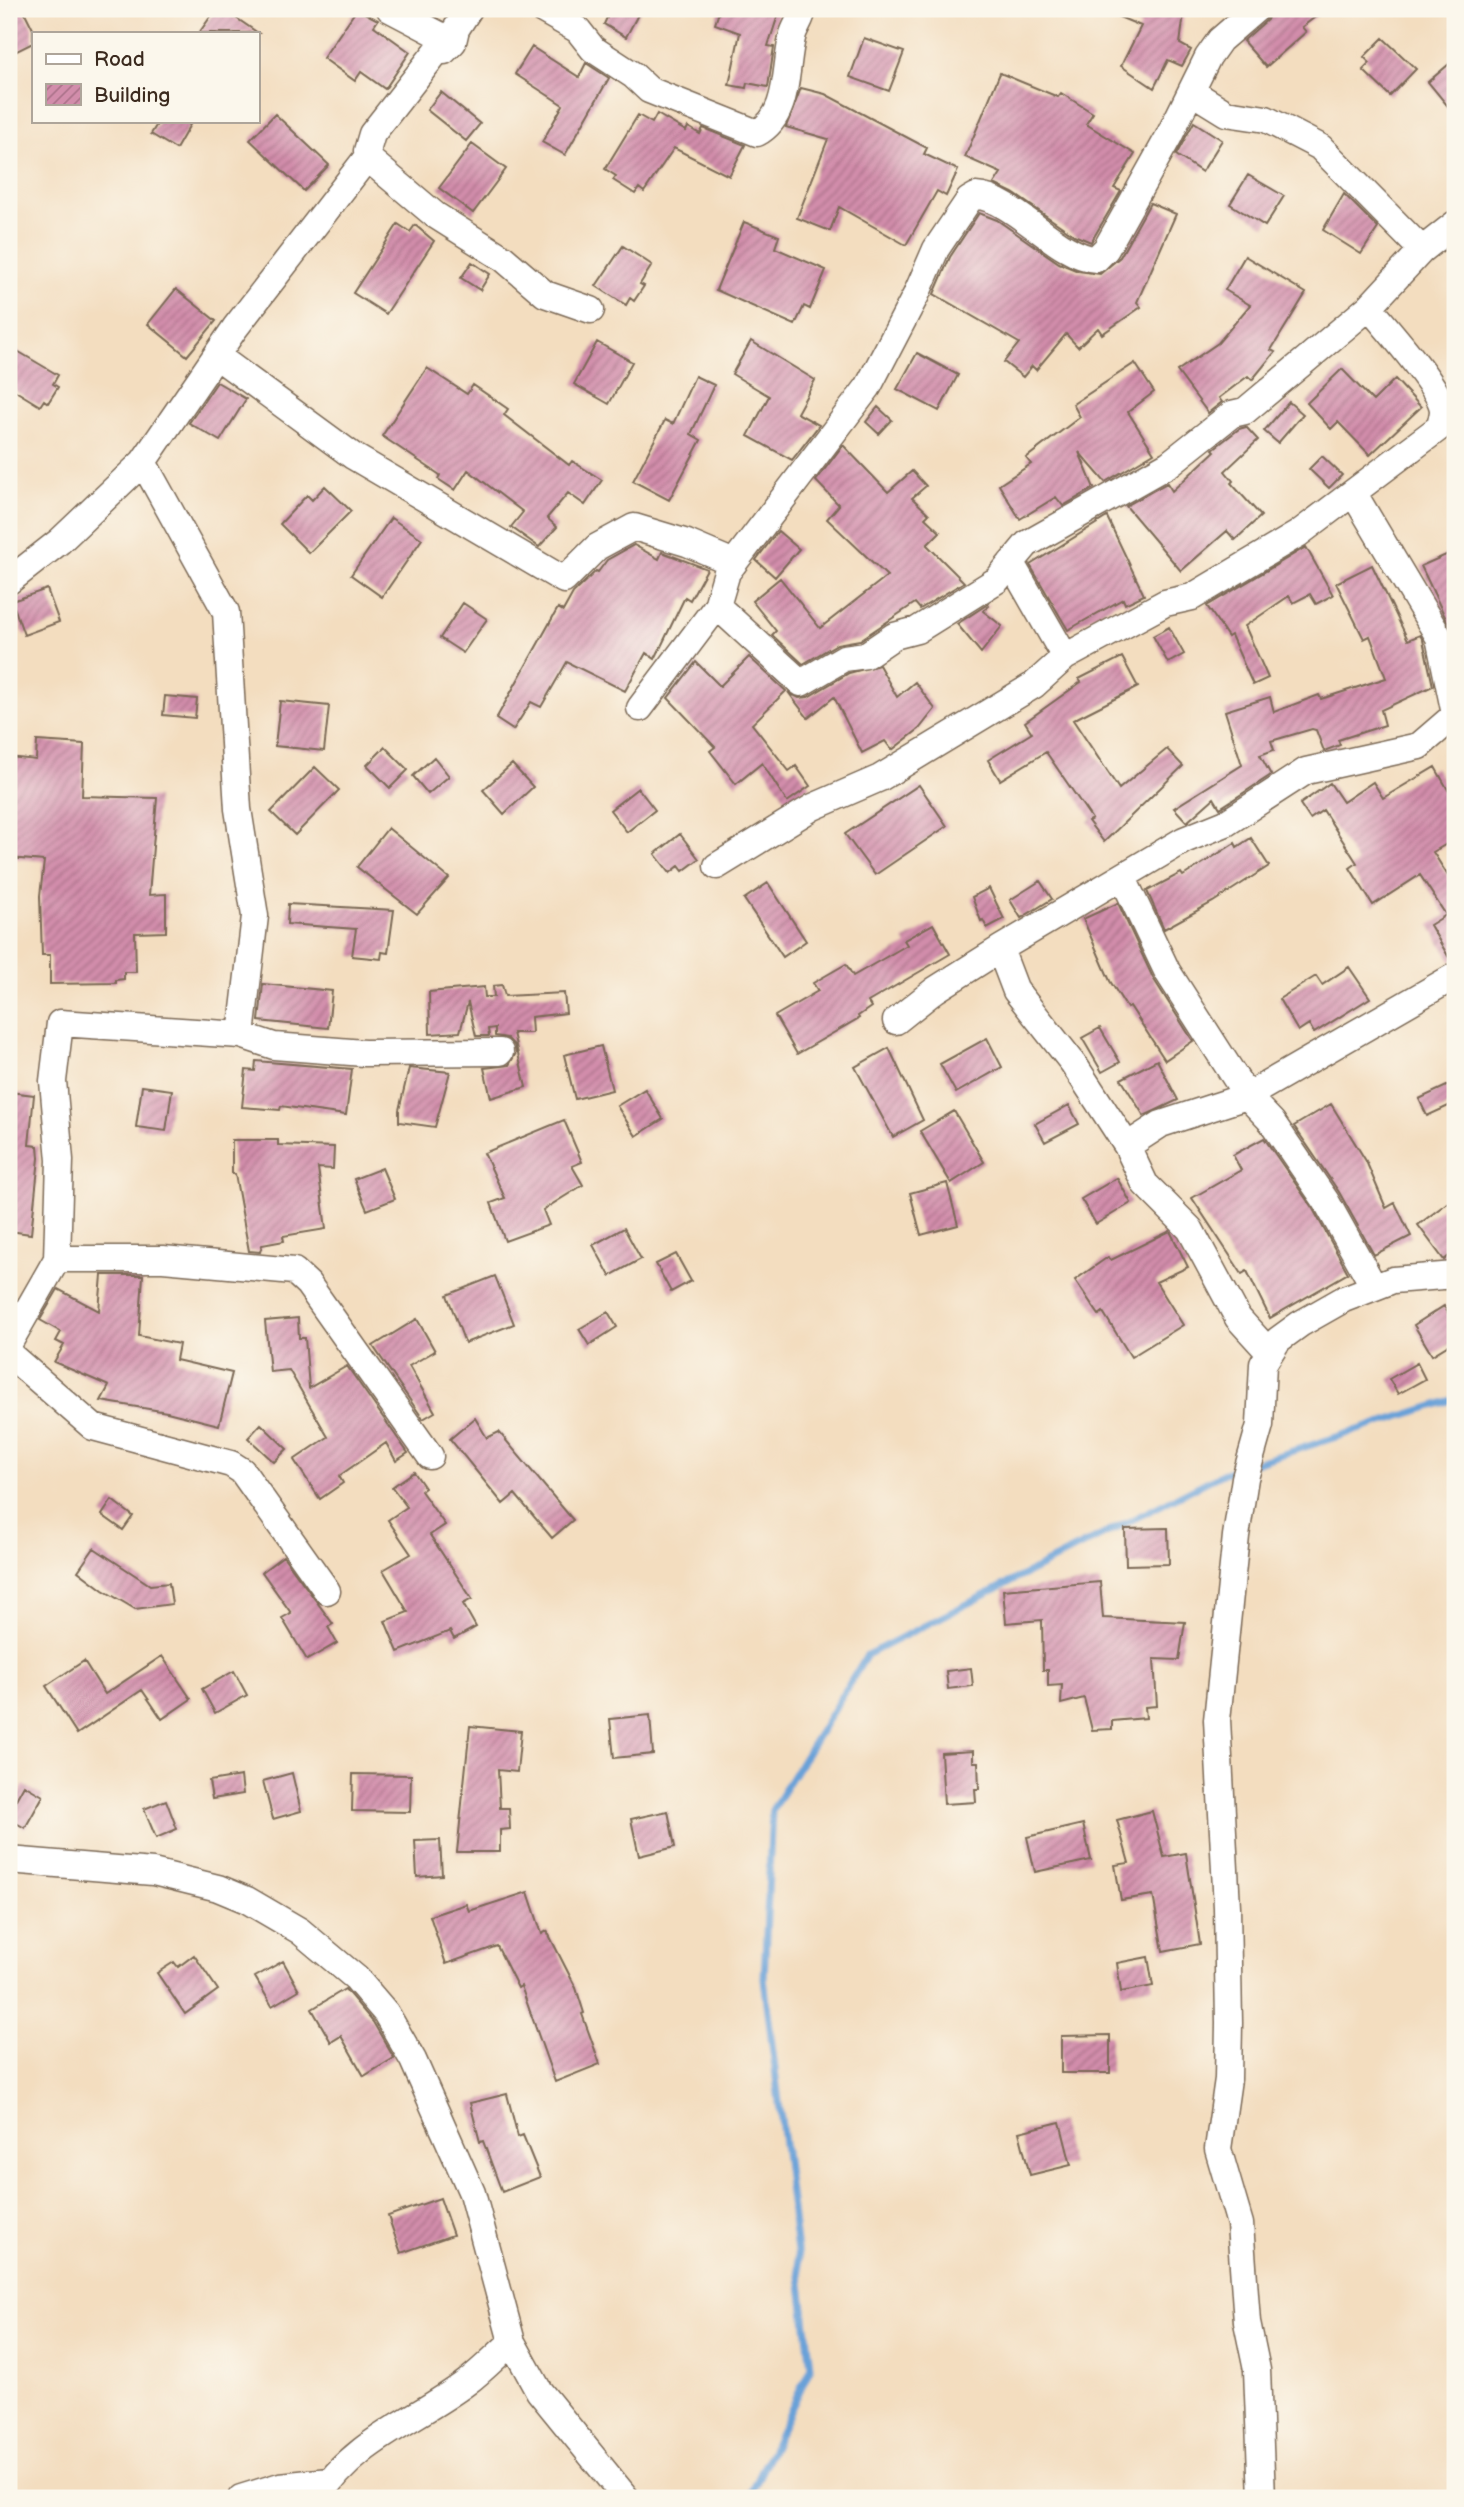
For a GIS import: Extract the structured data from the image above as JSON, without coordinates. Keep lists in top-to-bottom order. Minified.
{"legend":["Road","Building"]}
